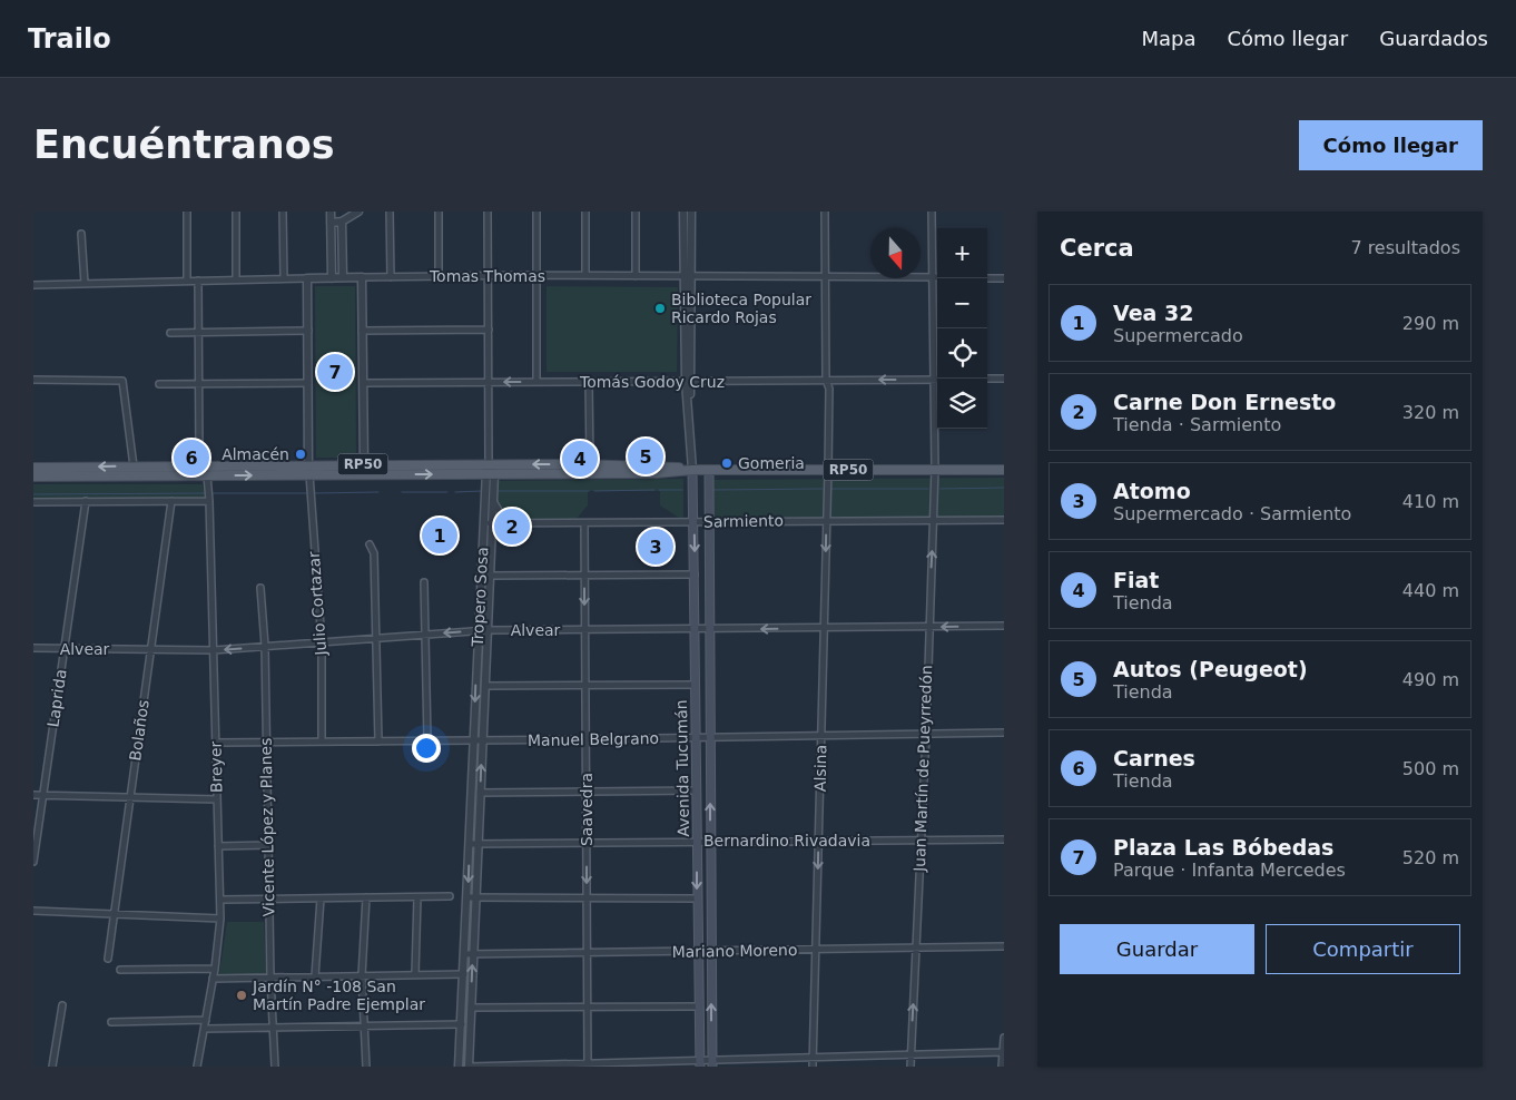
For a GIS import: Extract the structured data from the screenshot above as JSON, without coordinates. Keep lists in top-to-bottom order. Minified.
{"streets":{"main road":["RP50","Avenida Tucumán"],"street":["Tomas Thomas","Tomás Godoy Cruz","Sarmiento","Tropero Sosa","Julio Cortazar","Alvear","Laprida","Bolaños","Manuel Belgrano","Breyer","Alsina","Juan Martín de Pueyrredón","Saavedra","Vicente López y Planes","Bernardino Rivadavia","Mariano Moreno"]},"crossings":[["Tomas Thomas","Julio Cortazar"],["Tomas Thomas","Breyer"],["Tomas Thomas","Alsina"],["Tomas Thomas","Juan Martín de Pueyrredón"],["Tomás Godoy Cruz","Alsina"],["Tomás Godoy Cruz","Juan Martín de Pueyrredón"],["RP50","Tropero Sosa"],["RP50","Julio Cortazar"],["RP50","Breyer"],["RP50","Avenida Tucumán"],["RP50","Alsina"],["RP50","Juan Martín de Pueyrredón"],["Sarmiento","Tropero Sosa"],["Sarmiento","Avenida Tucumán"],["Sarmiento","Alsina"],["Sarmiento","Juan Martín de Pueyrredón"],["Sarmiento","Saavedra"],["Tropero Sosa","Alvear"],["Tropero Sosa","Manuel Belgrano"],["Tropero Sosa","Bernardino Rivadavia"],["Tropero Sosa","Mariano Moreno"],["Julio Cortazar","Alvear"],["Julio Cortazar","Manuel Belgrano"],["Alvear","Laprida"],["Alvear","Bolaños"],["Alvear","Breyer"],["Alvear","Avenida Tucumán"],["Alvear","Alsina"],["Alvear","Juan Martín de Pueyrredón"],["Alvear","Saavedra"],["Alvear","Vicente López y Planes"],["Manuel Belgrano","Breyer"],["Manuel Belgrano","Avenida Tucumán"],["Manuel Belgrano","Alsina"],["Manuel Belgrano","Juan Martín de Pueyrredón"],["Manuel Belgrano","Saavedra"],["Manuel Belgrano","Vicente López y Planes"],["Avenida Tucumán","Bernardino Rivadavia"],["Avenida Tucumán","Mariano Moreno"],["Alsina","Bernardino Rivadavia"],["Alsina","Mariano Moreno"],["Juan Martín de Pueyrredón","Bernardino Rivadavia"],["Juan Martín de Pueyrredón","Mariano Moreno"],["Saavedra","Bernardino Rivadavia"],["Saavedra","Mariano Moreno"]],"places":["Biblioteca Popular Ricardo Rojas","Almacén","Gomeria","Jardín N° -108 San Martín Padre Ejemplar"],"north":"bottom","page":{"header":"Trailo","nav":["Mapa","Cómo llegar","Guardados"],"buttons":["Cómo llegar",["Guardar","Compartir"]],"title":"Encuéntranos","heading":["Cerca","7 resultados"],"map_buttons":["+","−"],"list":[{"mark":"1","name":"Vea 32","note":"Supermercado","value":"290 m"},{"mark":"2","name":"Carne Don Ernesto","note":"Tienda · Sarmiento","value":"320 m"},{"mark":"3","name":"Atomo","note":"Supermercado · Sarmiento","value":"410 m"},{"mark":"4","name":"Fiat","note":"Tienda","value":"440 m"},{"mark":"5","name":"Autos (Peugeot)","note":"Tienda","value":"490 m"},{"mark":"6","name":"Carnes","note":"Tienda","value":"500 m"},{"mark":"7","name":"Plaza Las Bóbedas","note":"Parque · Infanta Mercedes","value":"520 m"}],"pins":["7","5","6","4","2","1","3"]}}
